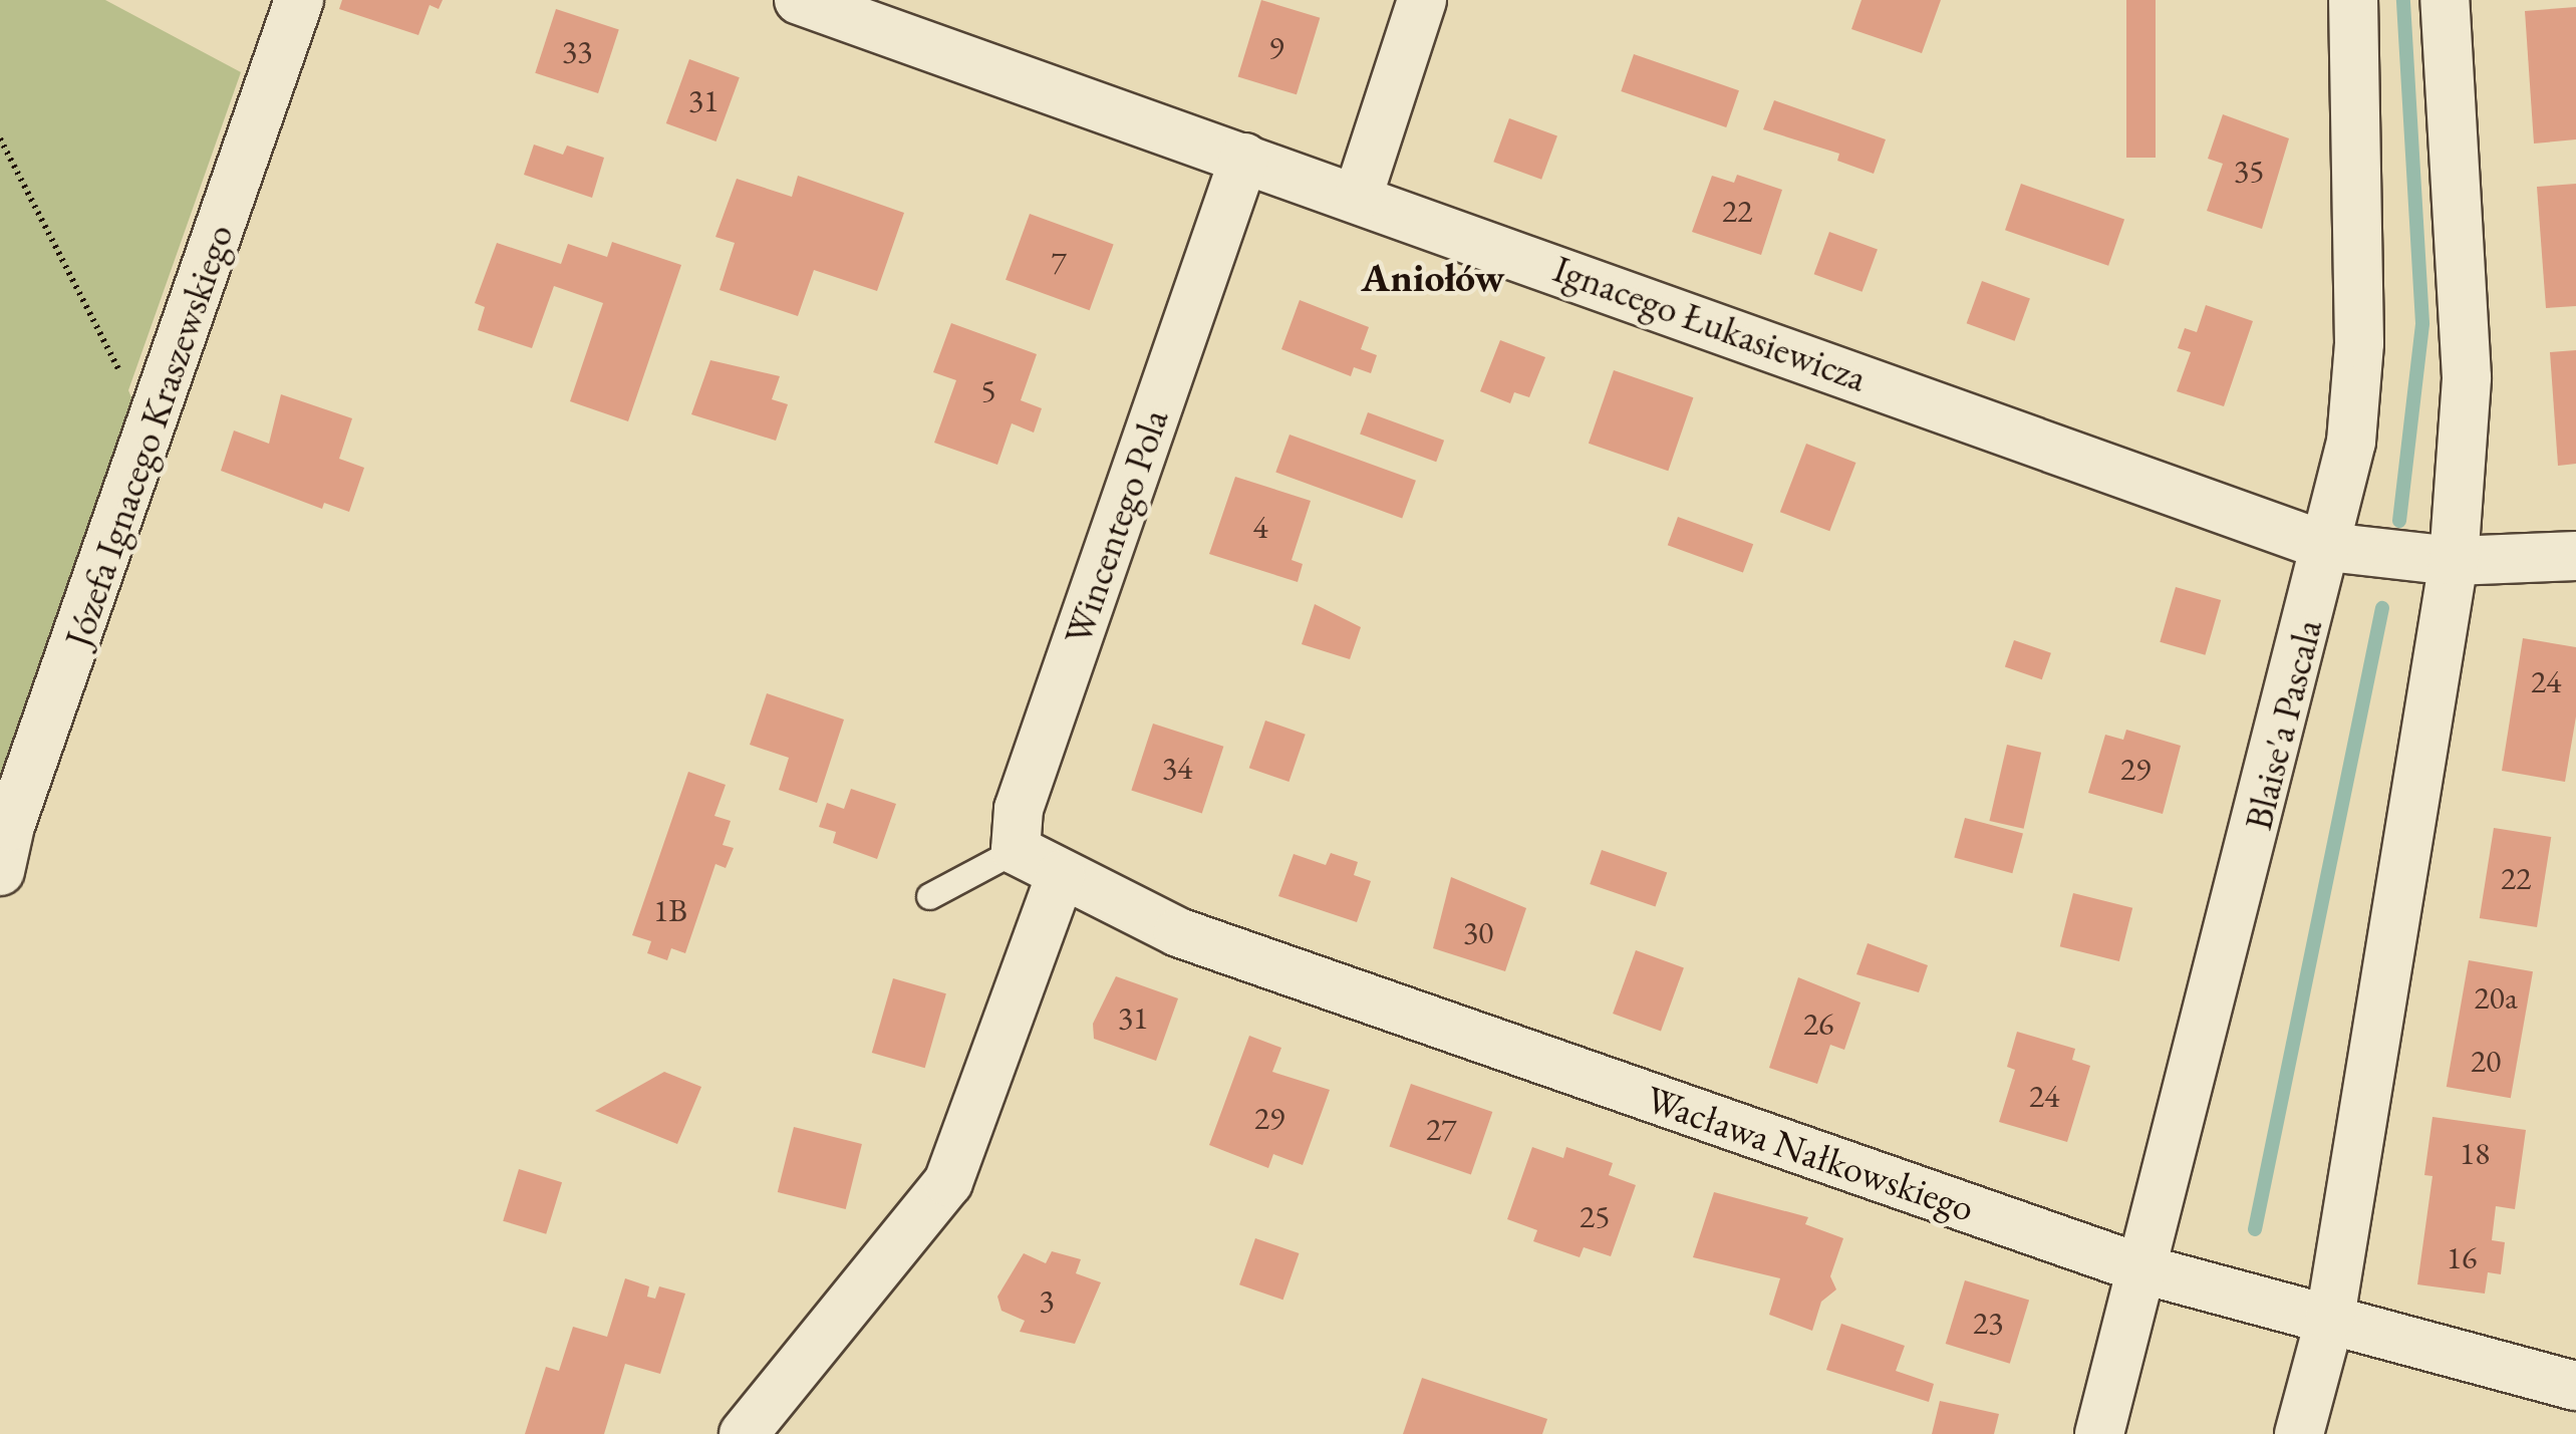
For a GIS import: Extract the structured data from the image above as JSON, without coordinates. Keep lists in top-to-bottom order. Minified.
{"streets":{"street":["Ignacego Łukasiewicza","Józefa Ignacego Kraszewskiego","Wincentego Pola","Blaise'a Pascala","Wacława Nałkowskiego"]},"crossings":[["Ignacego Łukasiewicza","Wincentego Pola"],["Ignacego Łukasiewicza","Blaise'a Pascala"],["Blaise'a Pascala","Wacława Nałkowskiego"]],"districts":["Aniołów"],"house_numbers":["9","33","31","35","22","7","5","4","24","34","29","22","1B","30","20a","31","26","20","24","29","27","18","25","16","3","23"]}
